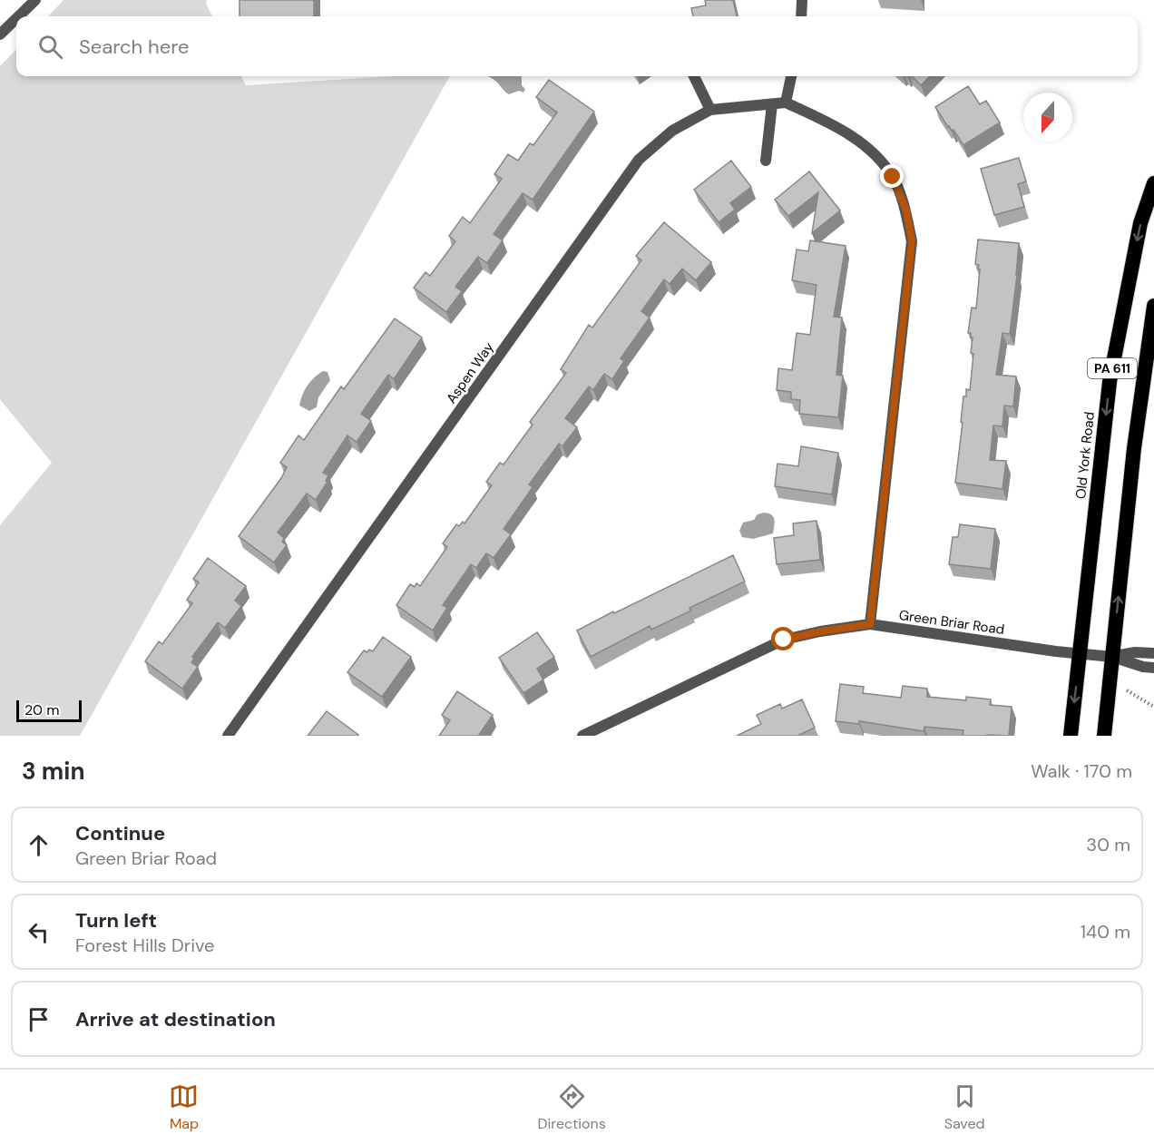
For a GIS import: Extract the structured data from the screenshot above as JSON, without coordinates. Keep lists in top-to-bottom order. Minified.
{"streets":{"highway":["PA 611","Old York Road"],"street":["Aspen Way","Green Briar Road"]},"crossings":[["PA 611","Green Briar Road"],["Old York Road","Green Briar Road"]],"scale_bar":"20 m","north":"bottom","page":{"search":"Search here","scale":"20 m","heading":["3 min","Walk · 170 m"],"list":[["Continue","Green Briar Road","30 m"],["Turn left","Forest Hills Drive","140 m"],"Arrive at destination"],"nav":["Map","Directions","Saved"]}}
